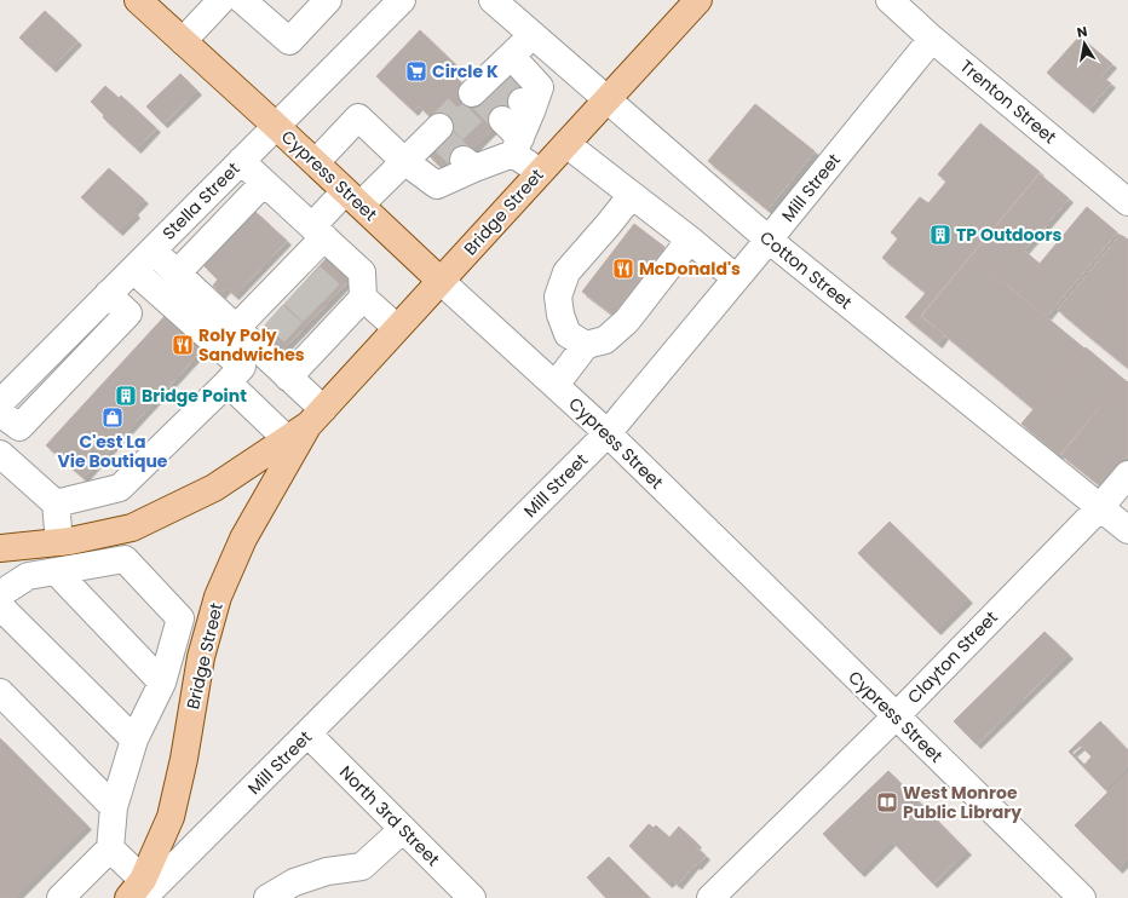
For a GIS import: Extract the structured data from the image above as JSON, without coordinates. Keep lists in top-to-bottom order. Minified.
{"streets":{"main road":["Cypress Street","Bridge Street"],"street":["Trenton Street","Mill Street","Stella Street","Cotton Street","Clayton Street","North 3rd Street"]},"crossings":[["Trenton Street","Mill Street"],["Cypress Street","Mill Street"],["Cypress Street","Stella Street"],["Cypress Street","Bridge Street"],["Cypress Street","Clayton Street"],["Mill Street","Bridge Street"],["Mill Street","Cotton Street"],["Mill Street","North 3rd Street"],["Bridge Street","Cotton Street"],["Cotton Street","Clayton Street"]],"places":{"supermarket":["Circle K"],"building":["TP Outdoors","Bridge Point"],"restaurant":["McDonald's","Roly Poly Sandwiches"],"shop":["C'est La Vie Boutique"],"library":["West Monroe Public Library"]},"north":"top"}
